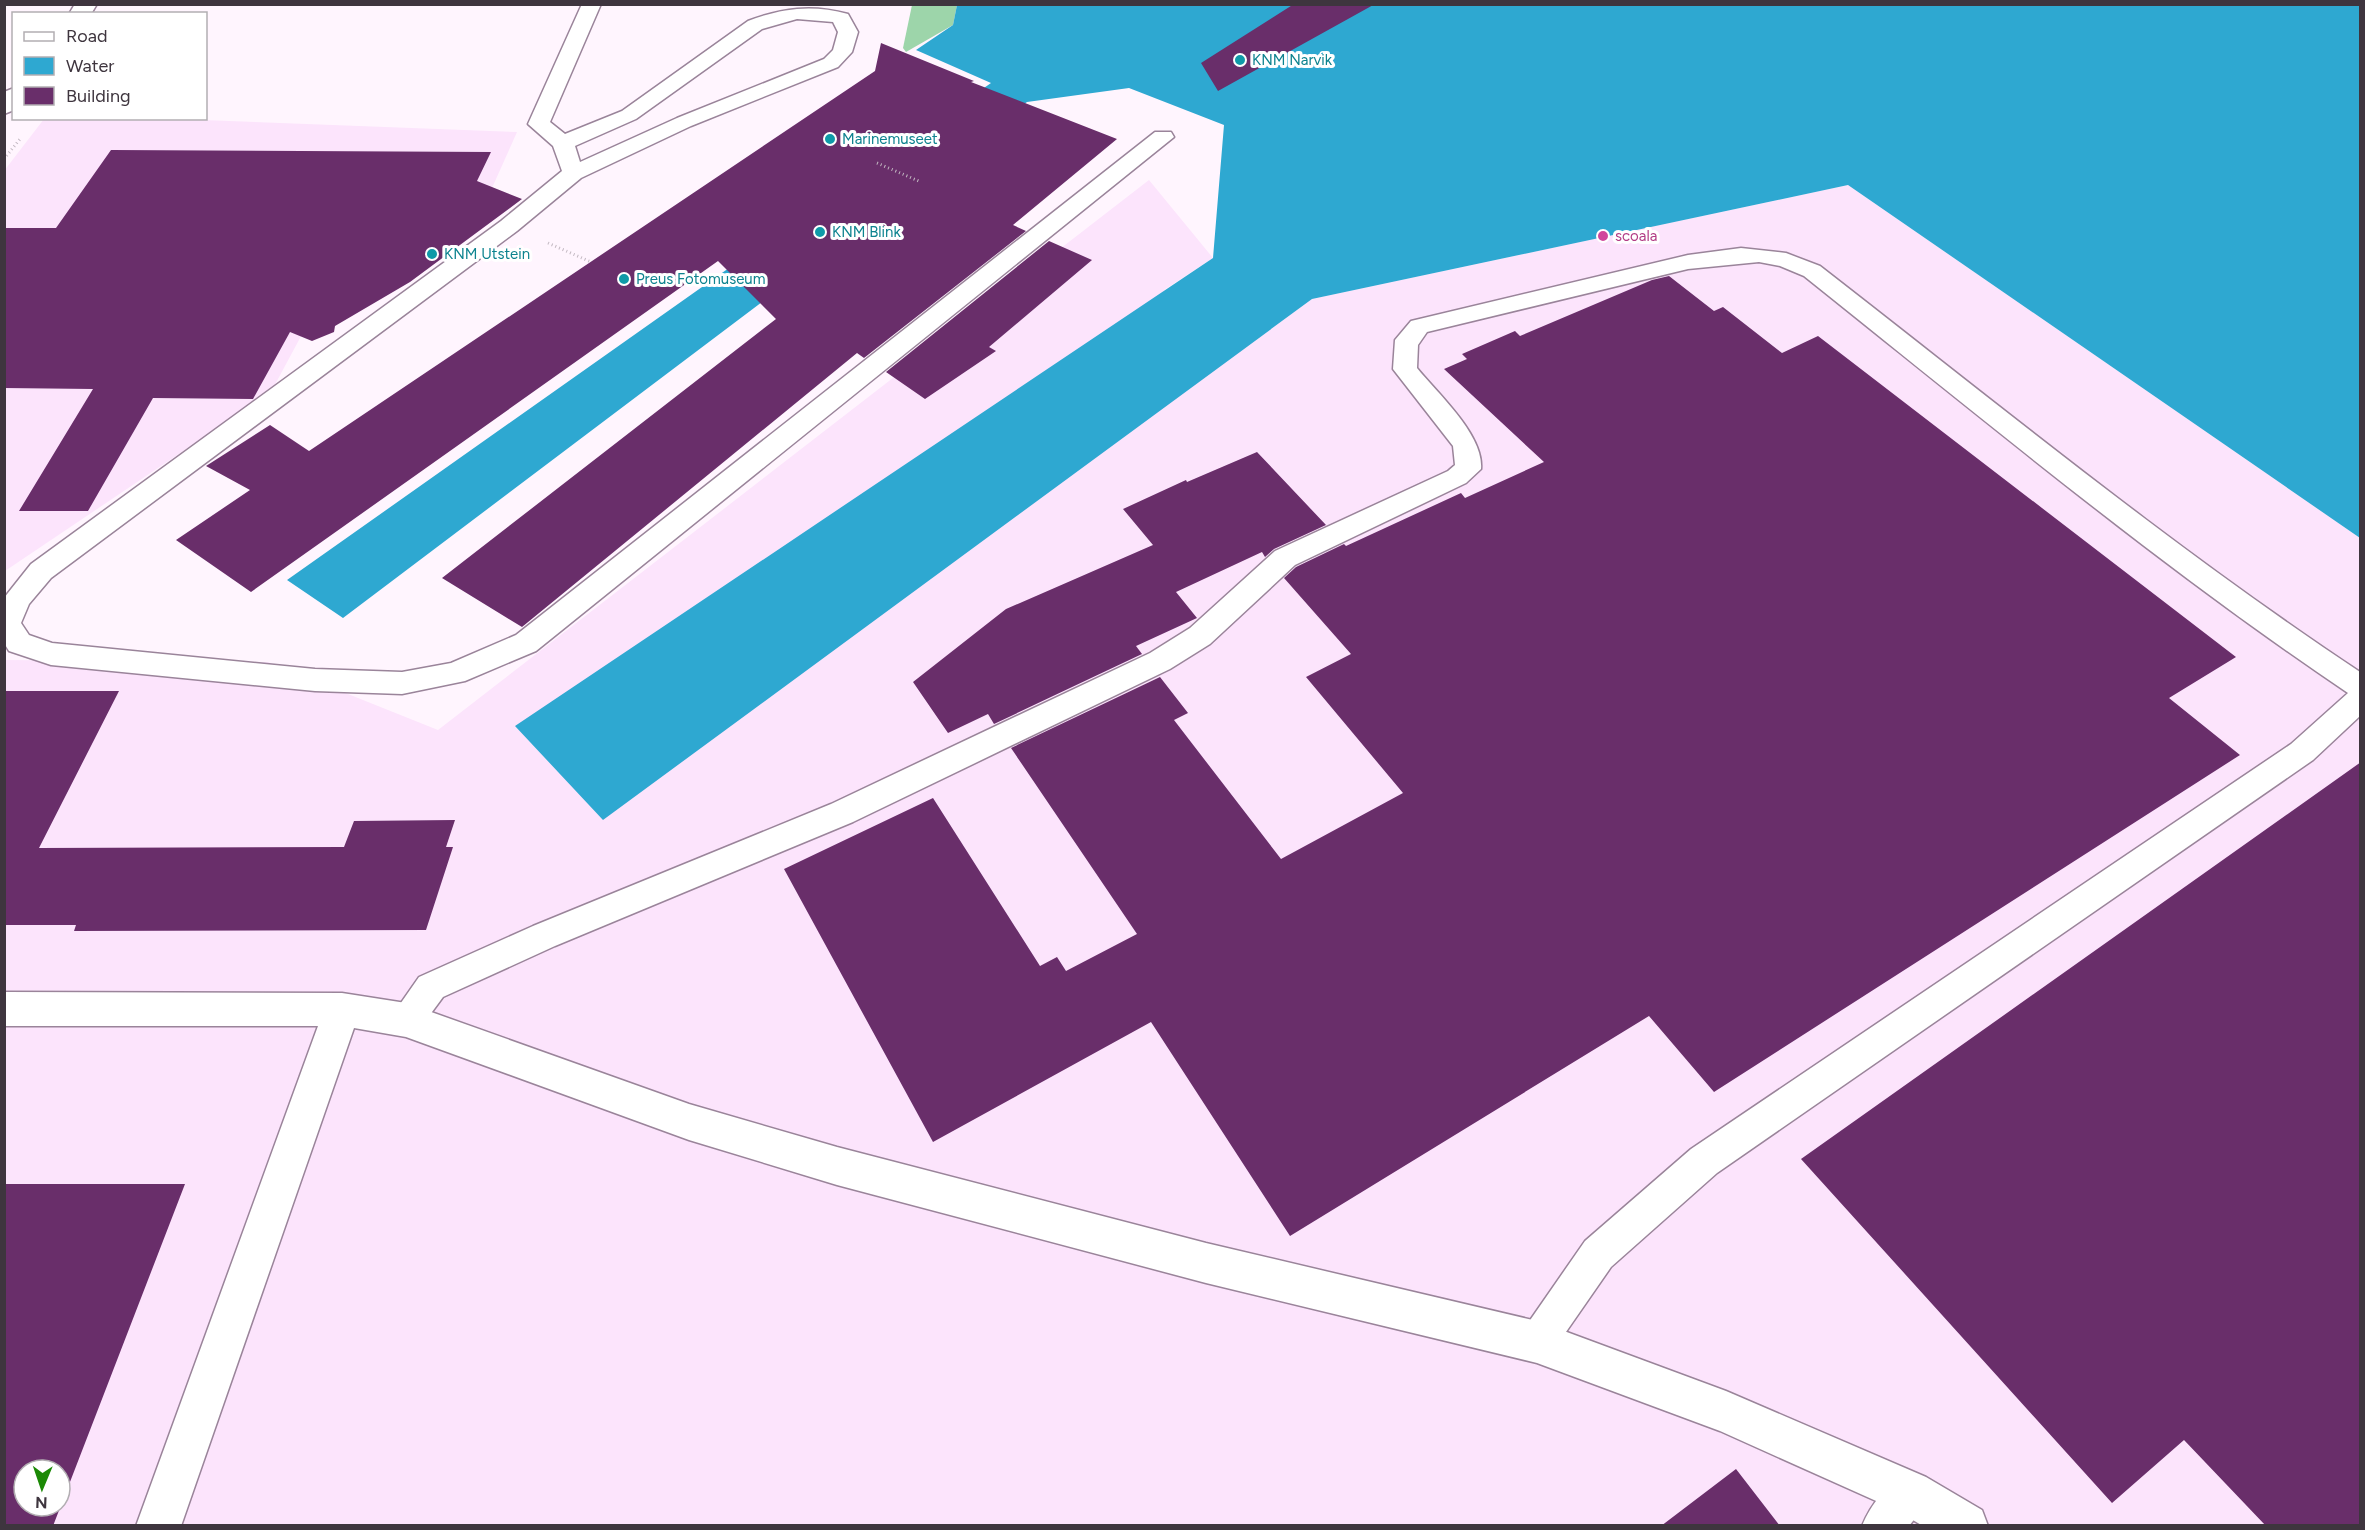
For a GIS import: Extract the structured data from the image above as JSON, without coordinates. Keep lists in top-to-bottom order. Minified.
{"places":["KNM Narvik","Marinemuseet","KNM Blink","scoala","KNM Utstein","Preus Fotomuseum"],"legend":["Road","Water","Building"],"north":"bottom"}
